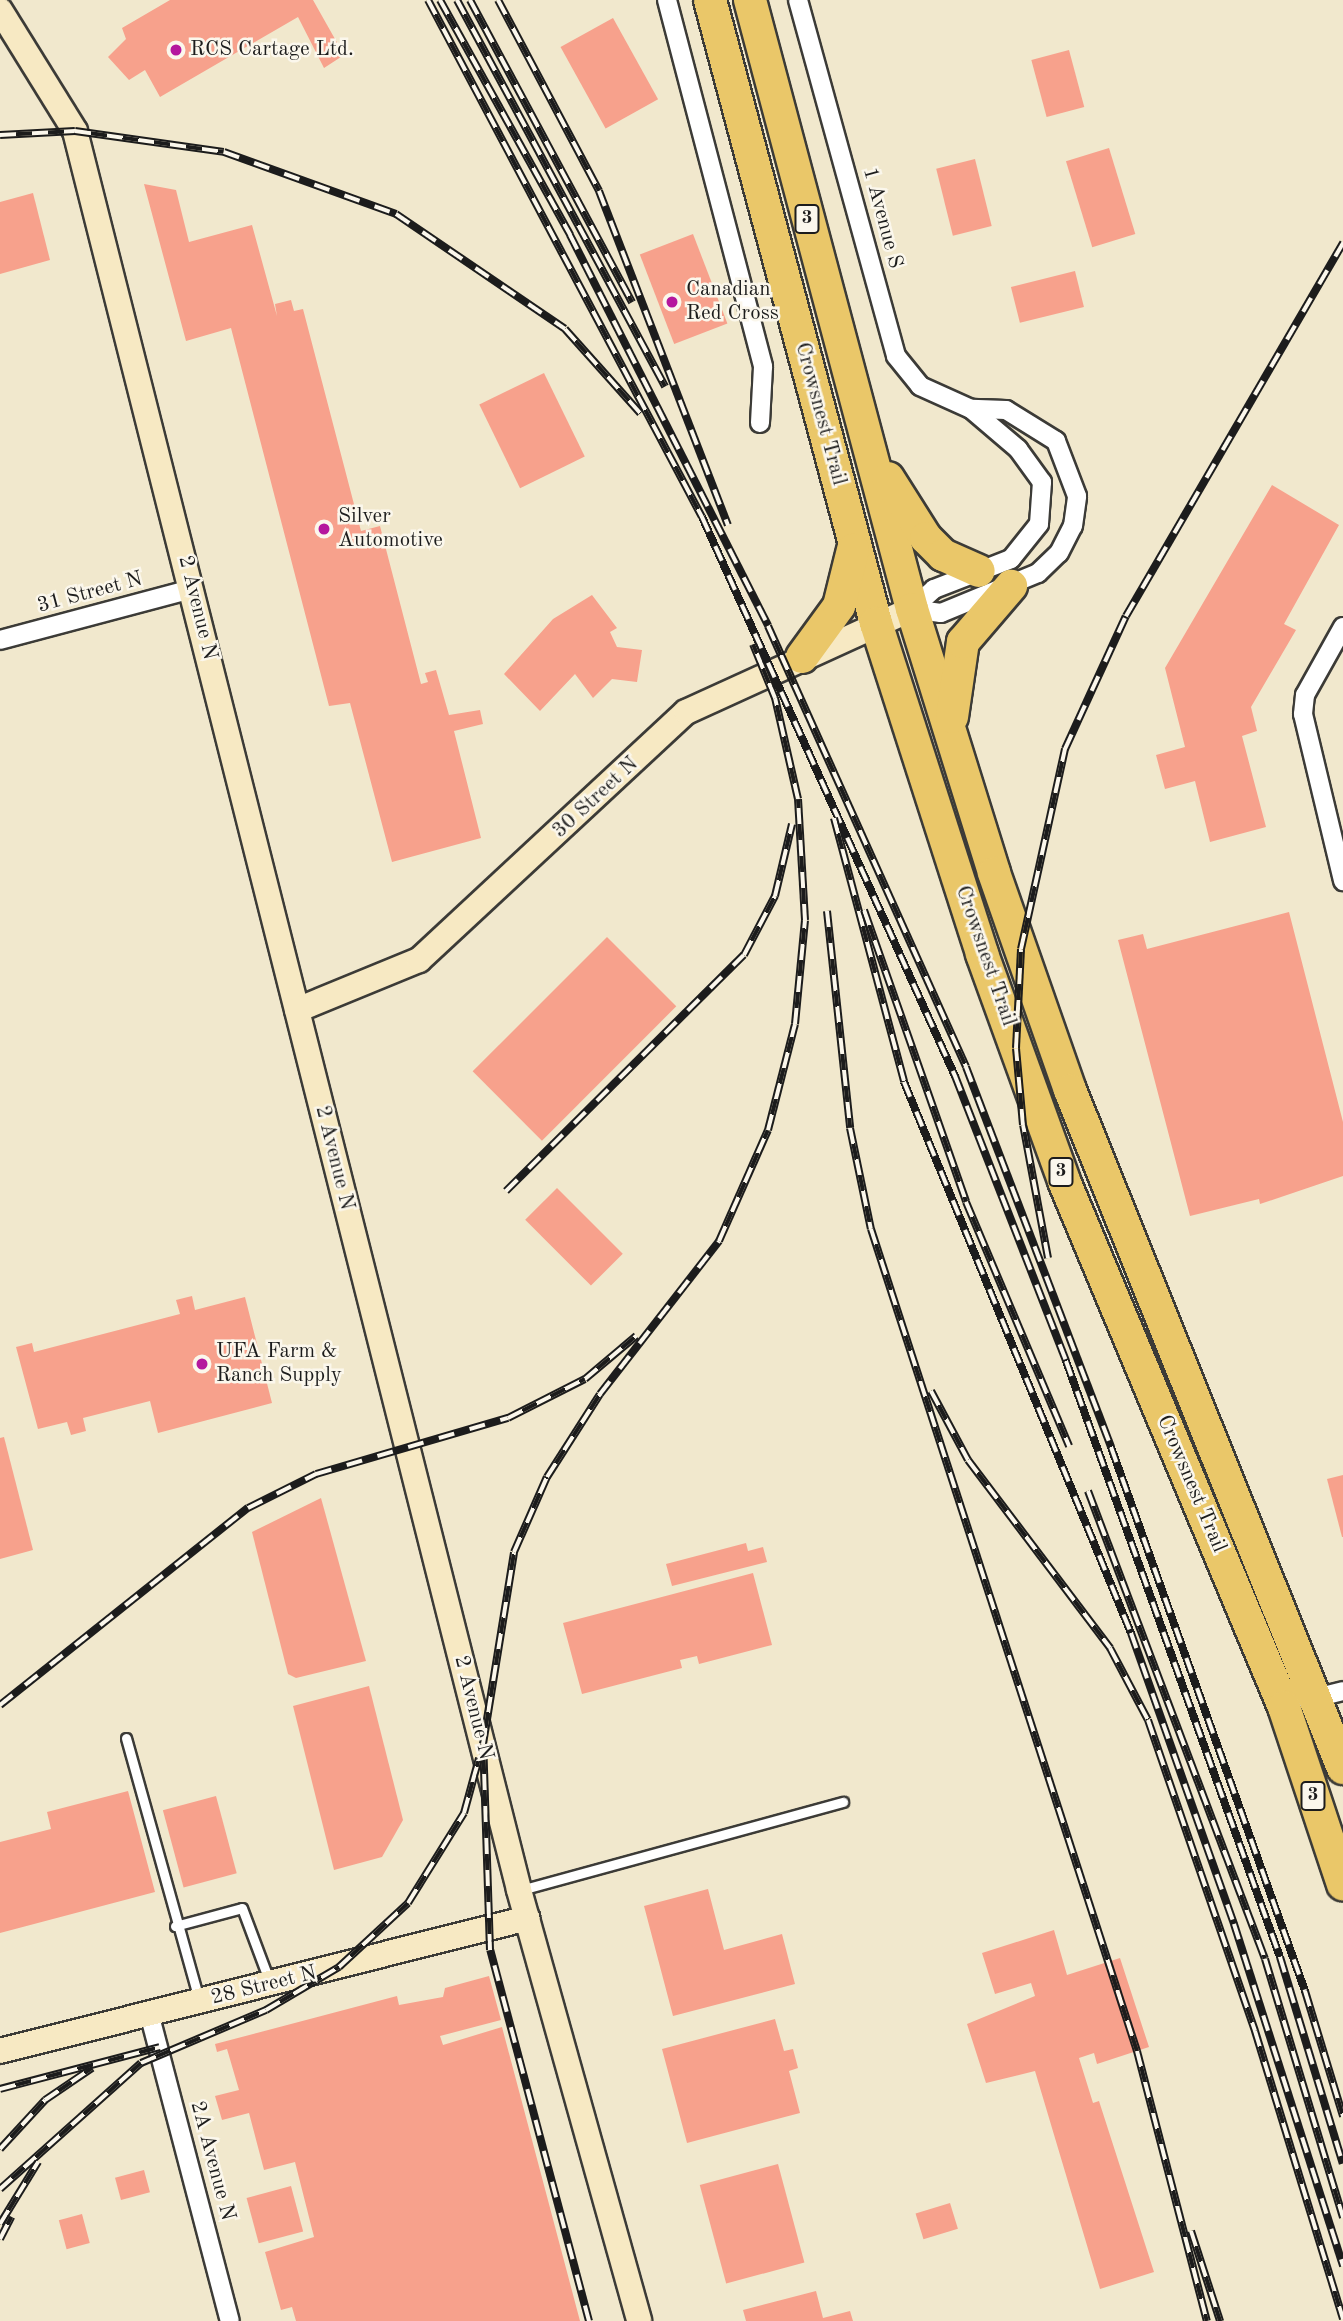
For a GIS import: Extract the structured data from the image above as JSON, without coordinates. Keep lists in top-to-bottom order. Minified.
{"streets":{"highway":["3","Crowsnest Trail"],"street":["1 Avenue S","31 Street N","2 Avenue N","30 Street N","28 Street N","2A Avenue N"]},"crossings":[["1 Avenue S","Crowsnest Trail"],["1 Avenue S","30 Street N"],["Crowsnest Trail","30 Street N"],["31 Street N","2 Avenue N"],["2 Avenue N","30 Street N"],["2 Avenue N","28 Street N"],["28 Street N","2A Avenue N"]],"places":["RCS Cartage Ltd.","Canadian Red Cross","Silver Automotive","UFA Farm & Ranch Supply"]}
